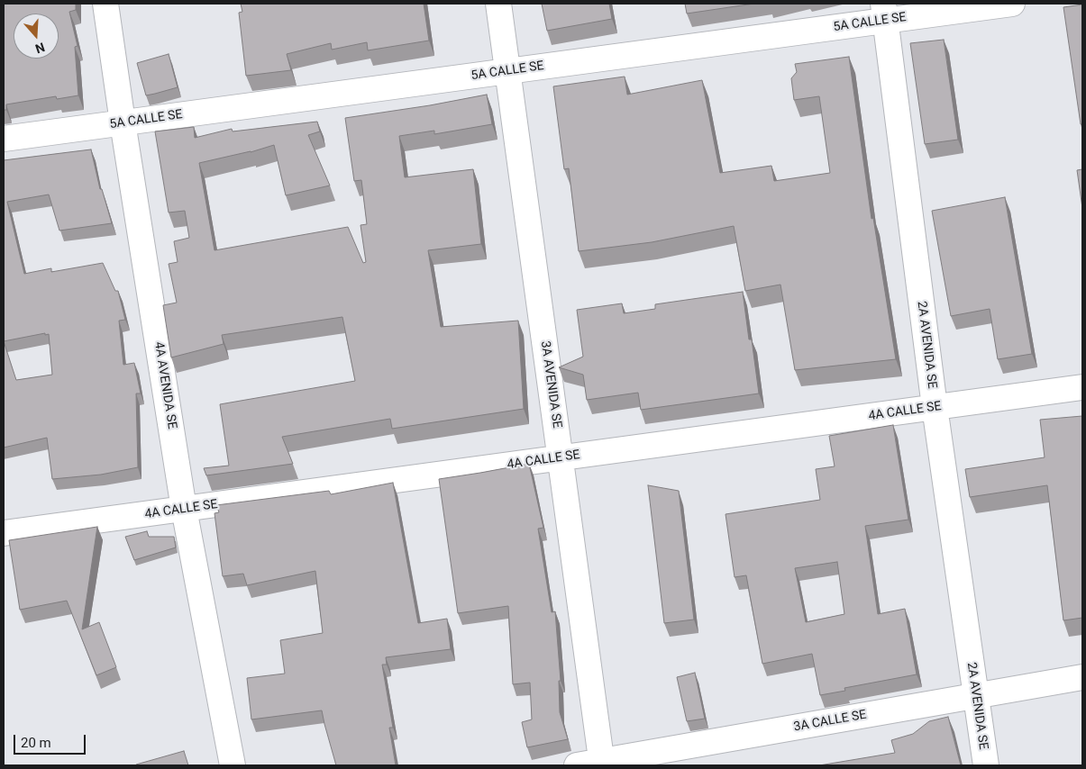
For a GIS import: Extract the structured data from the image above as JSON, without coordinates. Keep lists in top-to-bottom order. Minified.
{"streets":{"street":["5A CALLE SE","2A AVENIDA SE","3A AVENIDA SE","4A AVENIDA SE","4A CALLE SE","3A CALLE SE"]},"crossings":[["5A CALLE SE","2A AVENIDA SE"],["5A CALLE SE","3A AVENIDA SE"],["5A CALLE SE","4A AVENIDA SE"],["2A AVENIDA SE","4A CALLE SE"],["2A AVENIDA SE","3A CALLE SE"],["3A AVENIDA SE","4A CALLE SE"],["3A AVENIDA SE","3A CALLE SE"],["4A AVENIDA SE","4A CALLE SE"]],"scale_bar":"20 m","north":"bottom"}
